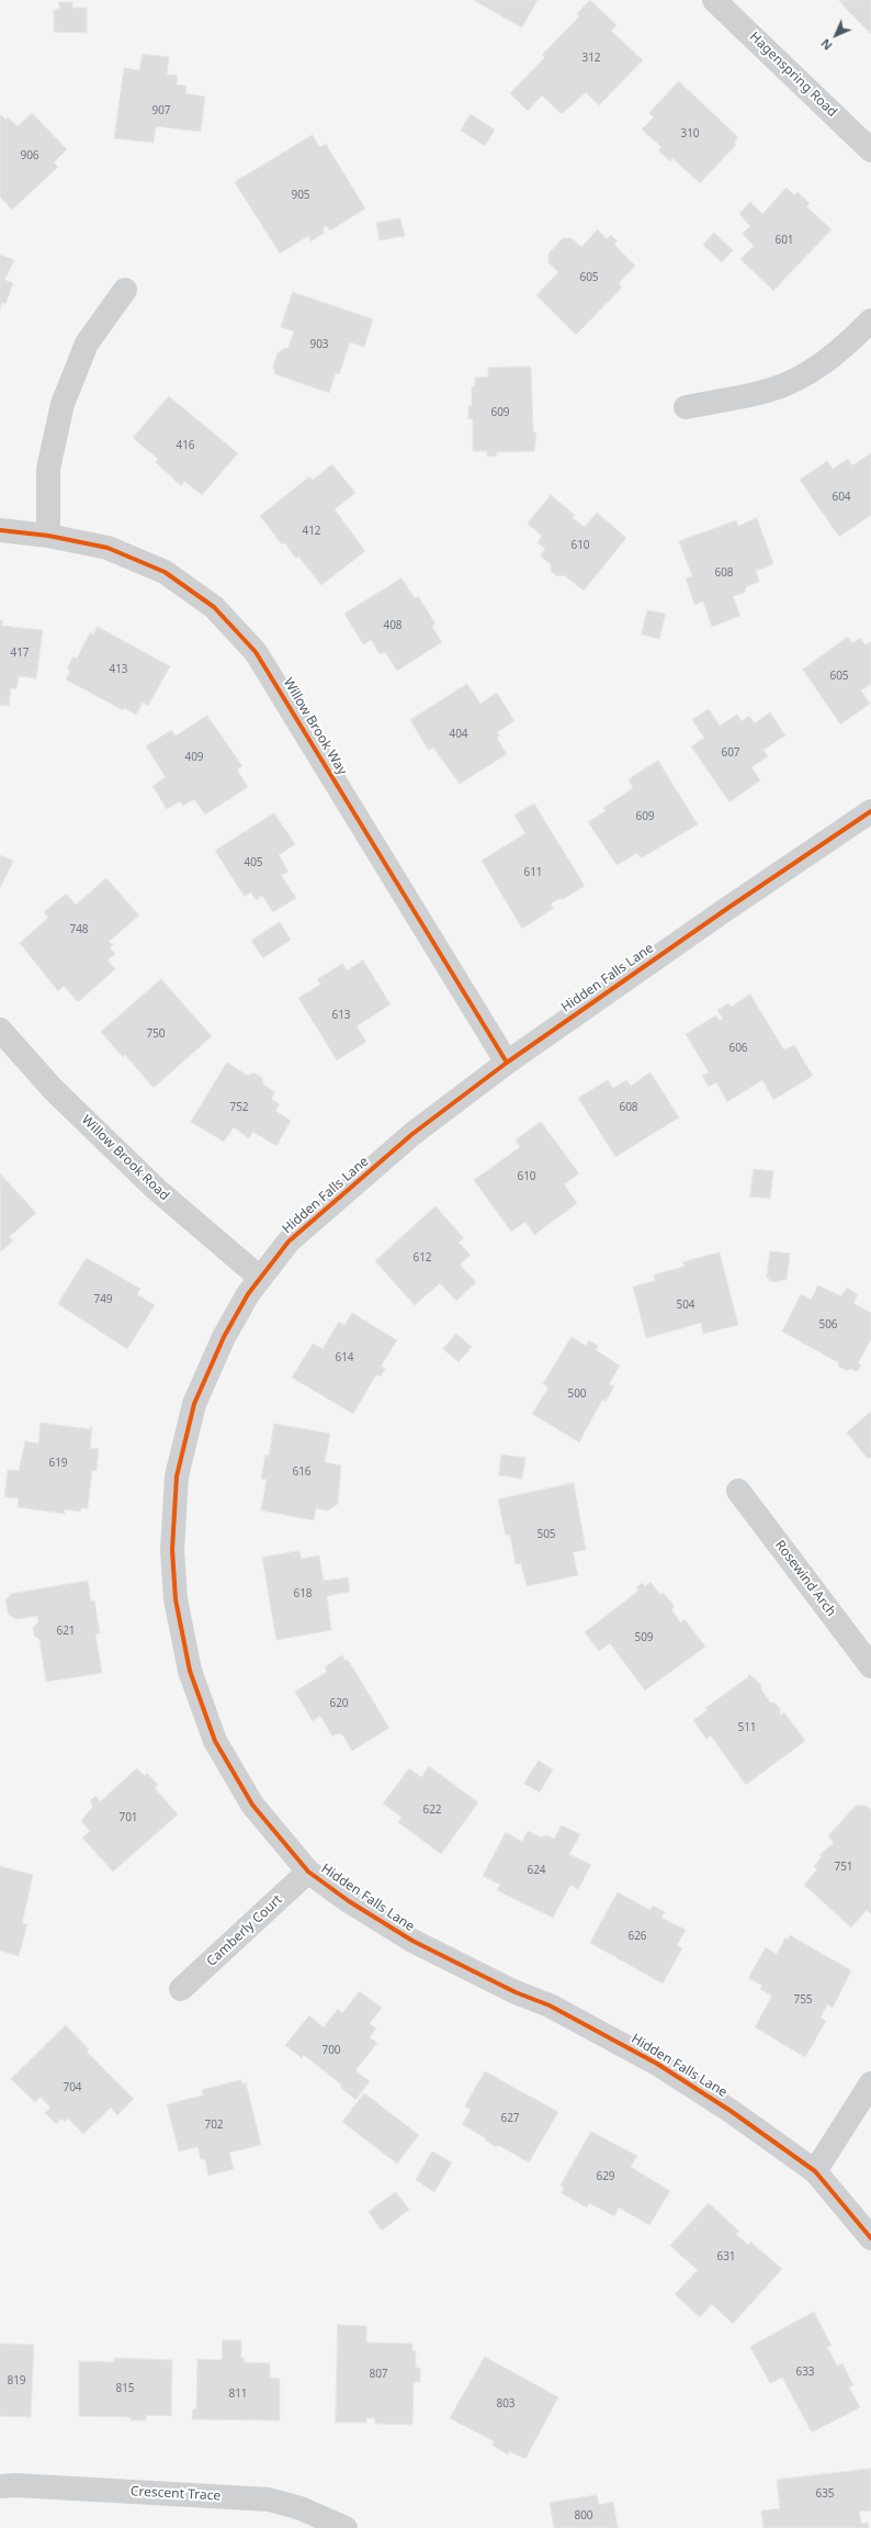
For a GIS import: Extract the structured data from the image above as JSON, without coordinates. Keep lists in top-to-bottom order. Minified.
{"streets":{"street":["Hagenspring Road","Willow Brook Way","Hidden Falls Lane","Willow Brook Road","Rosewind Arch","Camberly Court","Crescent Trace"]},"crossings":[["Willow Brook Way","Hidden Falls Lane"],["Hidden Falls Lane","Willow Brook Road"],["Hidden Falls Lane","Camberly Court"]],"house_numbers":["312","907","310","906","905","601","605","903","609","416","604","412","610","608","408","417","413","605","404","607","409","609","405","611","748","613","750","606","752","608","610","612","749","504","506","614","500","619","616","505","618","621","509","620","511","622","701","751","624","626","755","700","704","627","702","629","631","633","807","819","815","811","803","635","800"],"north":"bottom left"}
